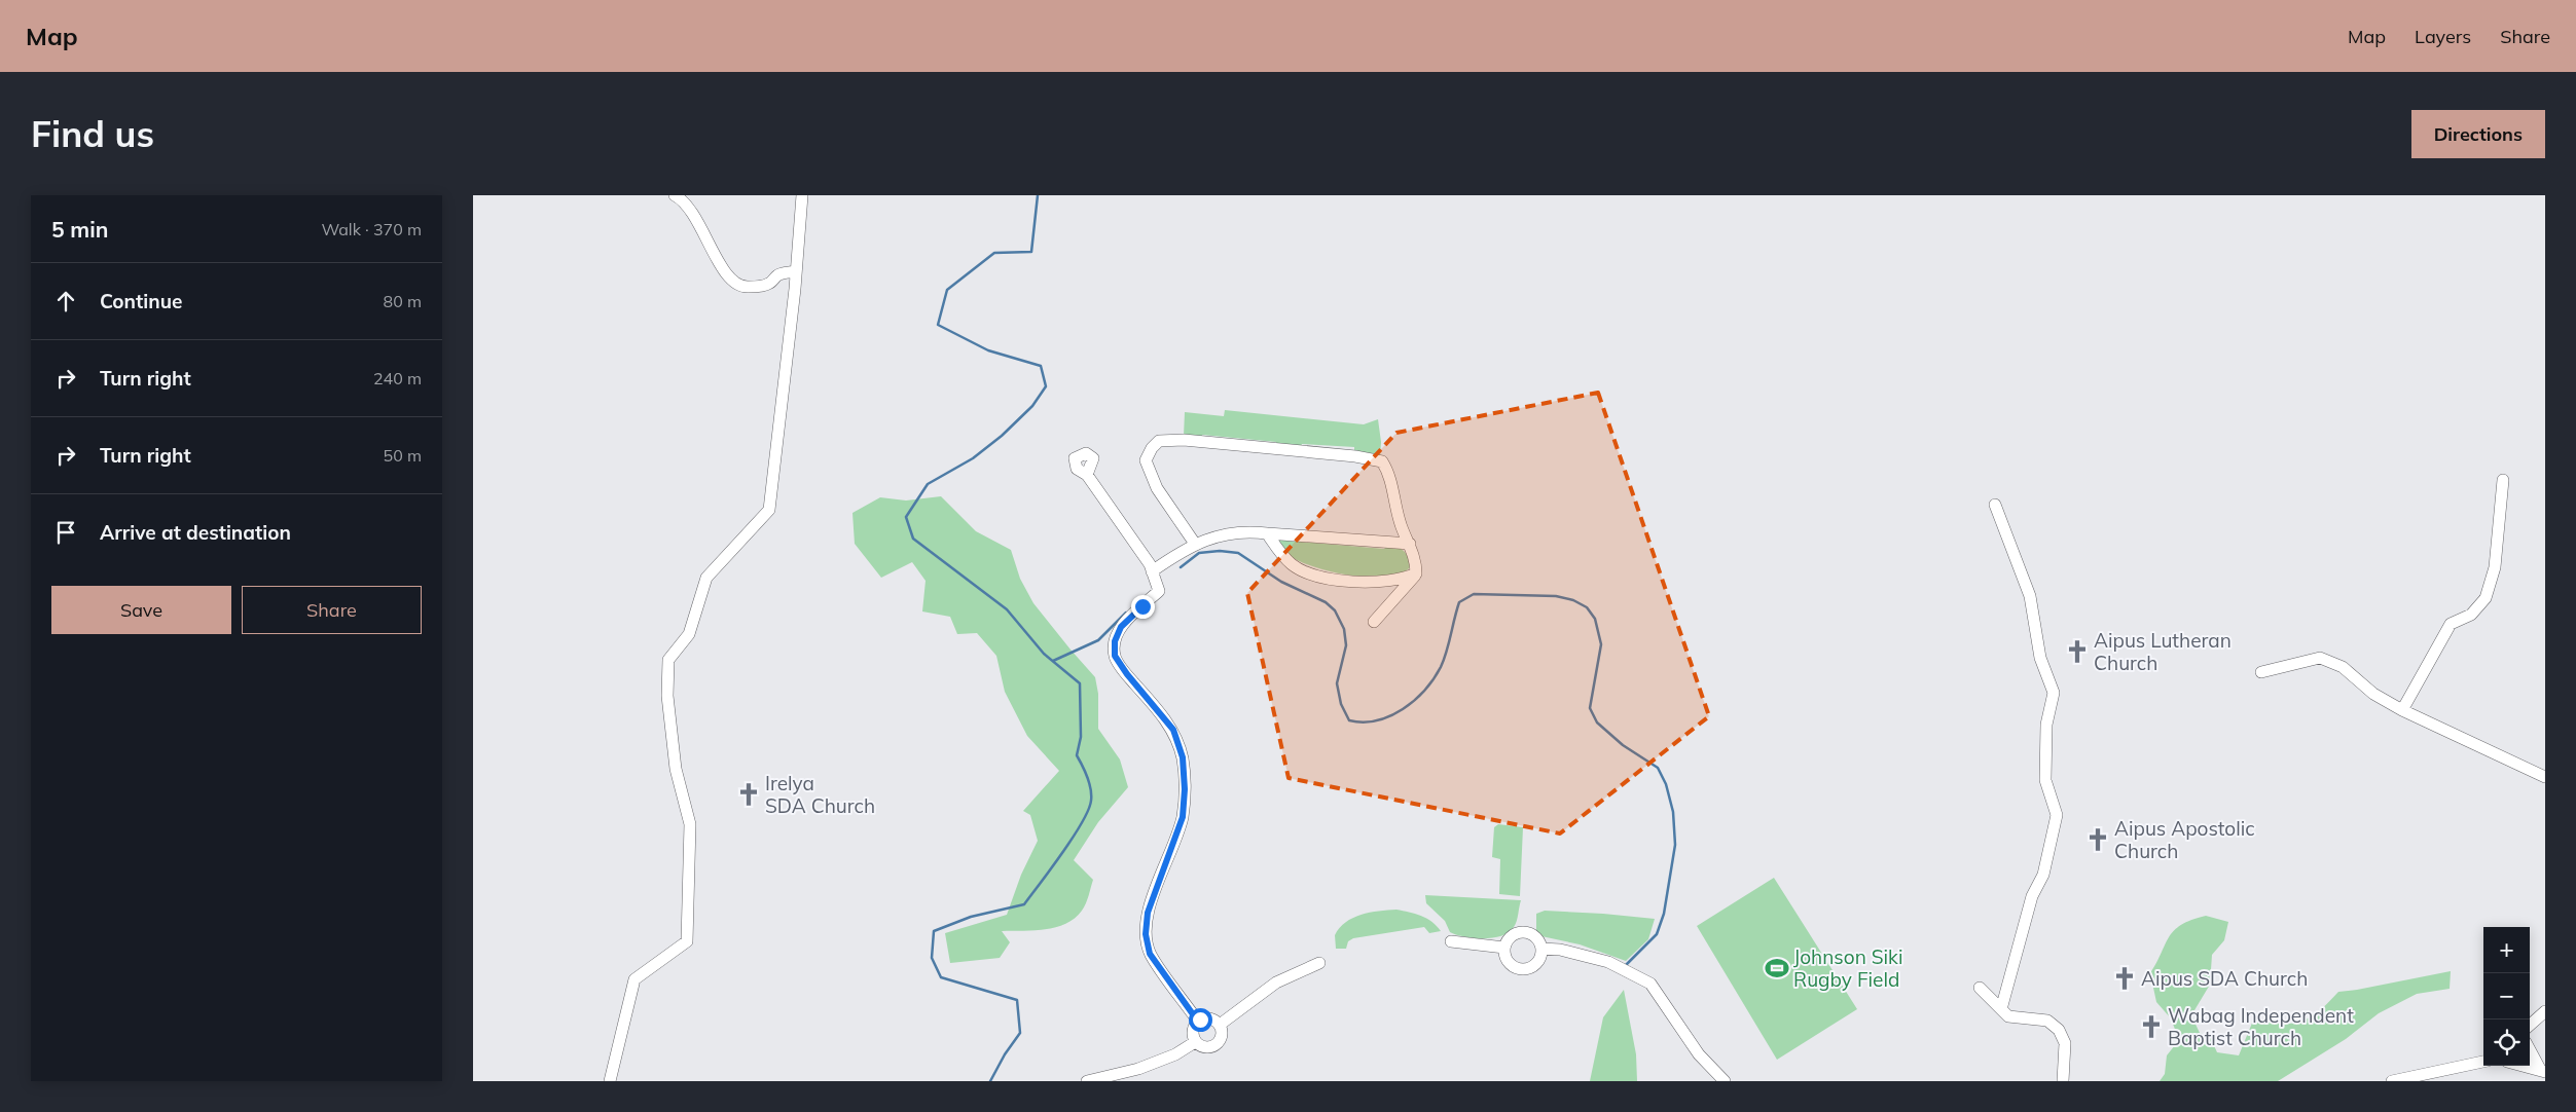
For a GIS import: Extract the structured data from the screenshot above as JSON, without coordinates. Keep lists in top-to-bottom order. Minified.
{"places":{"church":["Aipus Lutheran Church","Irelya SDA Church","Aipus Apostolic Church","Aipus SDA Church","Wabag Independent Baptist Church"],"sports":["Johnson Siki Rugby Field"]},"page":{"header":"Map","nav":["Map","Layers","Share"],"buttons":["Directions",["Save","Share"]],"title":"Find us","heading":["5 min","Walk · 370 m"],"list":[["Continue","80 m"],["Turn right","240 m"],["Turn right","50 m"],"Arrive at destination"],"map_buttons":["+","−"]}}
